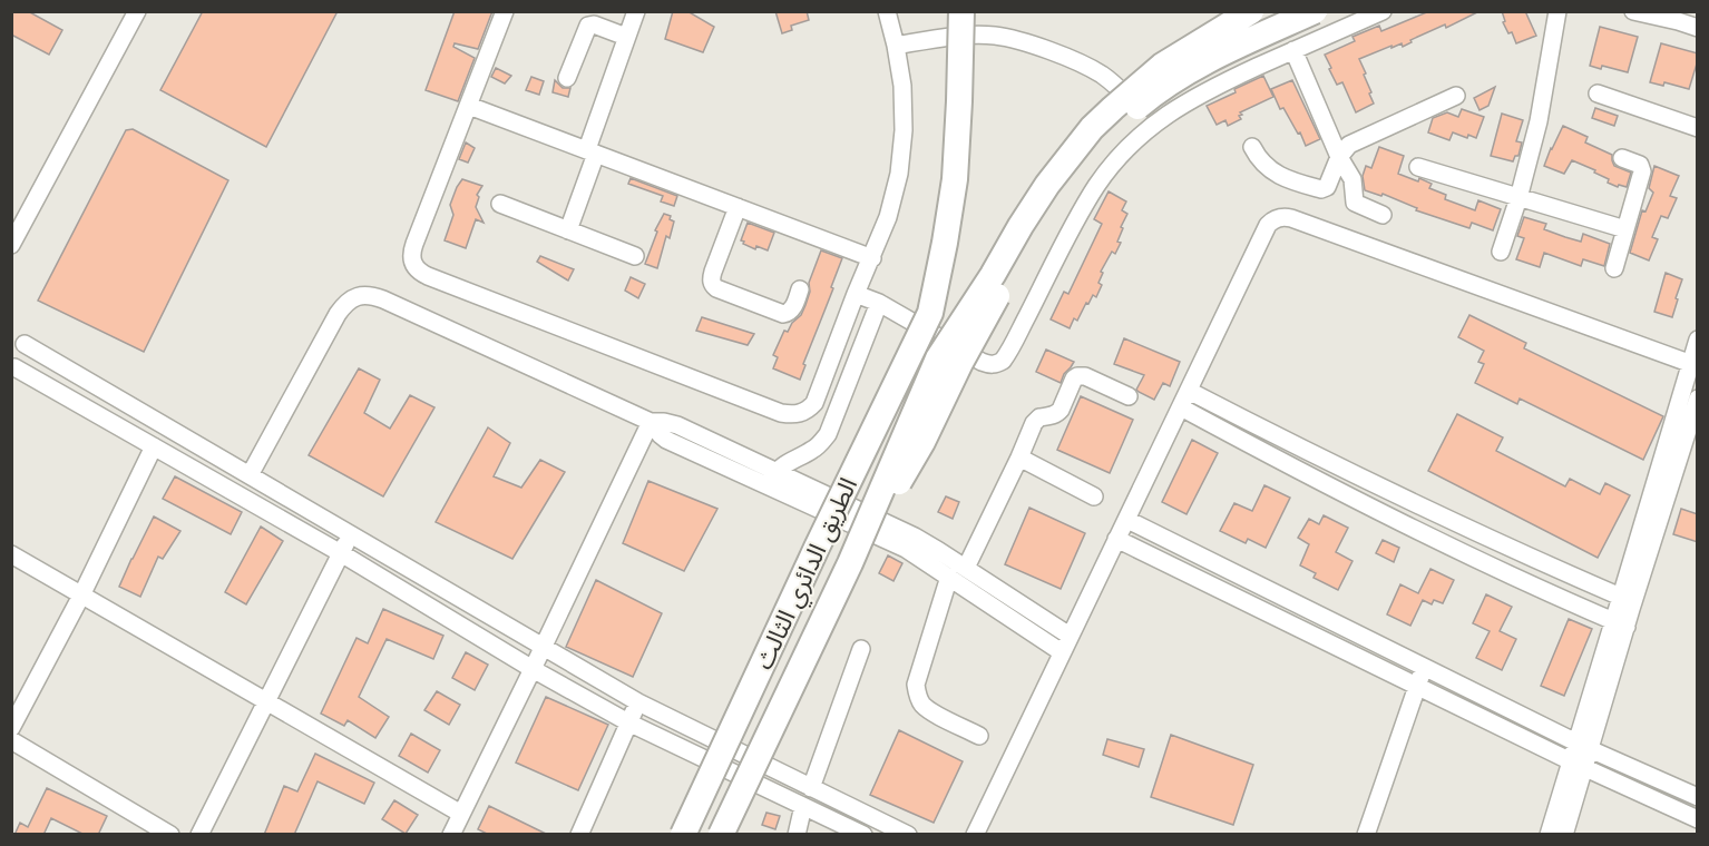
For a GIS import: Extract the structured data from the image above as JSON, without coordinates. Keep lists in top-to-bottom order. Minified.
{"streets":{"highway":["الطريق الدائري الثالث"]}}
